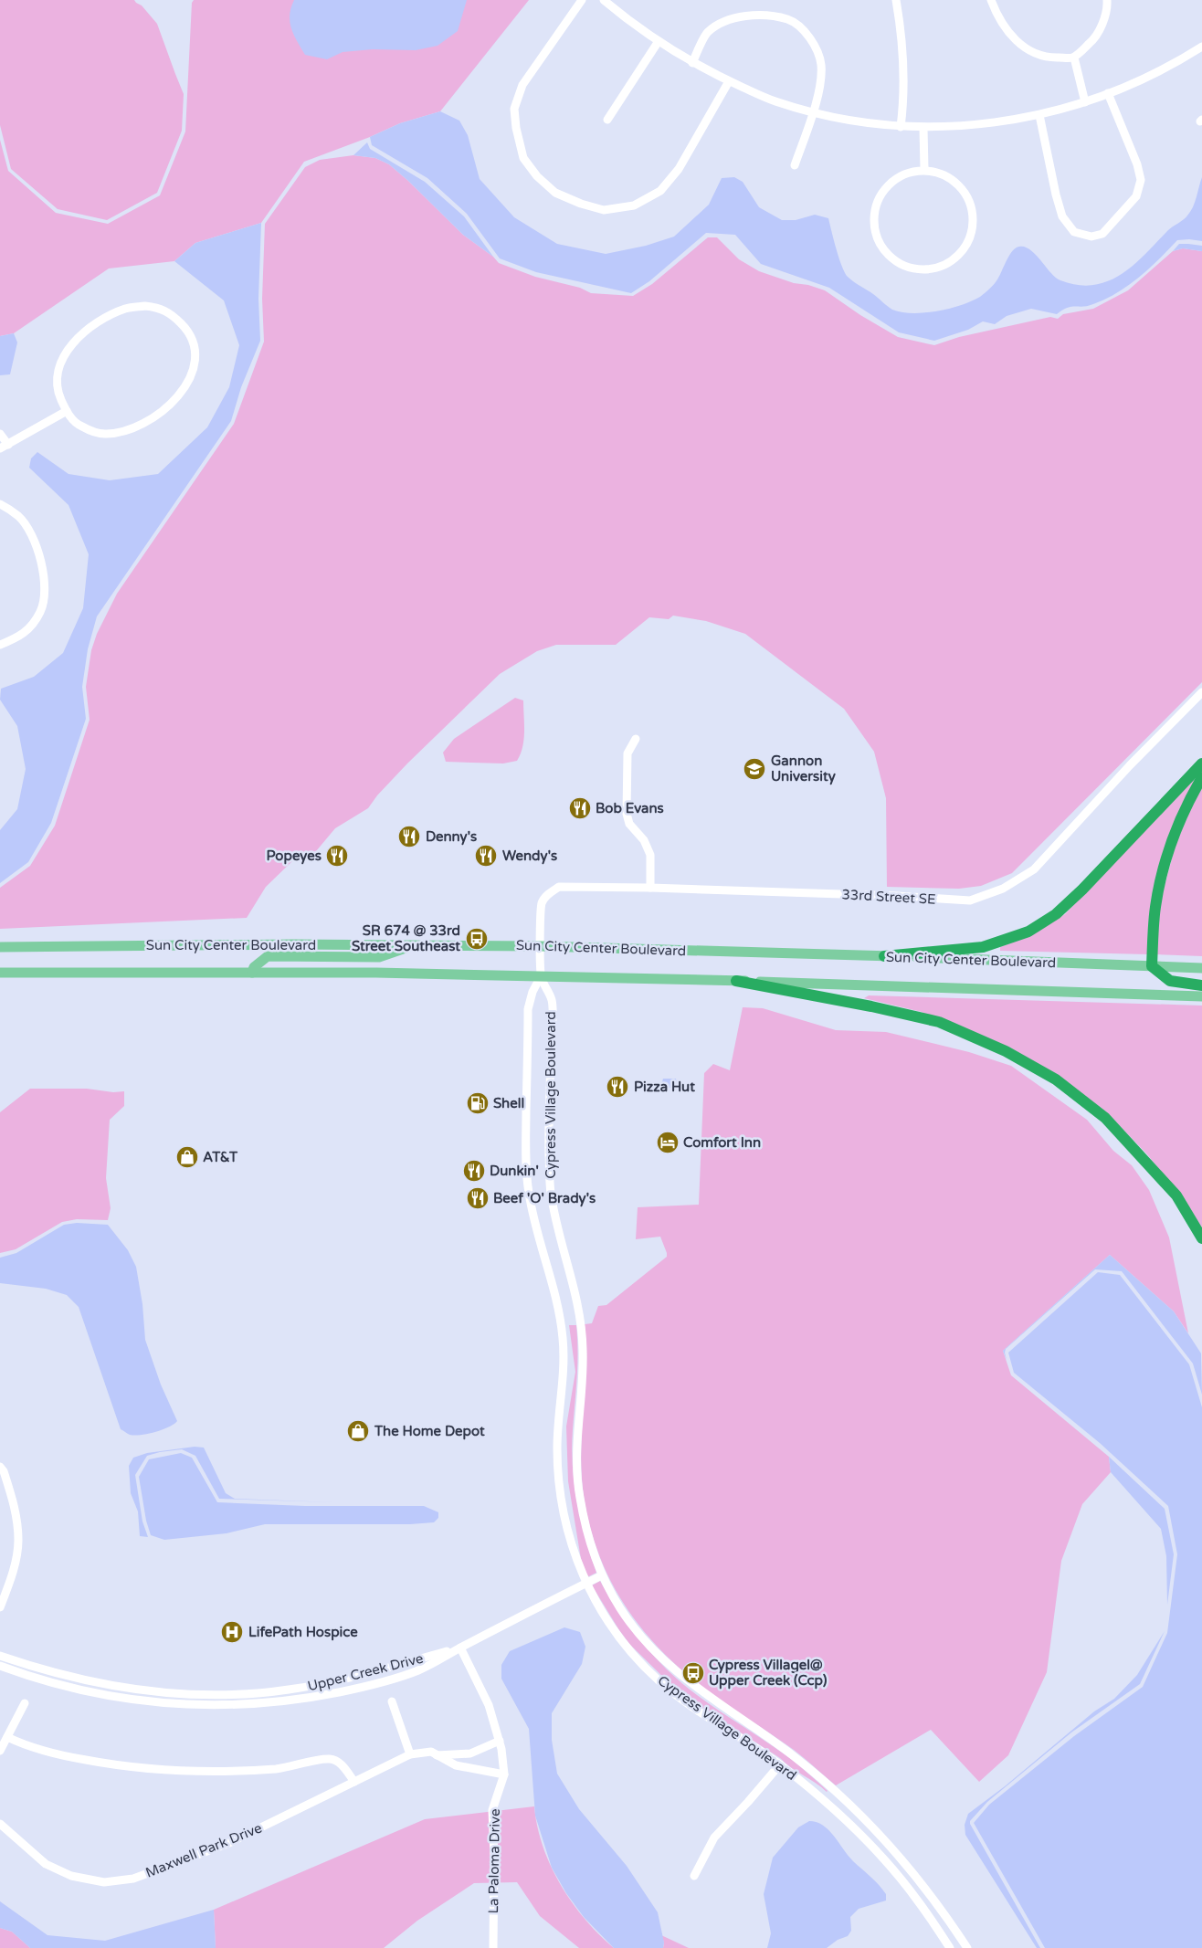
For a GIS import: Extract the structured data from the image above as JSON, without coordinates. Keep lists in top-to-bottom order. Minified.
{"streets":{"main road":["Sun City Center Boulevard"],"street":["33rd Street SE","Cypress Village Boulevard","Upper Creek Drive","Maxwell Park Drive","La Paloma Drive"]},"crossings":[["33rd Street SE","Sun City Center Boulevard"],["33rd Street SE","Cypress Village Boulevard"],["Sun City Center Boulevard","Cypress Village Boulevard"],["Cypress Village Boulevard","Upper Creek Drive"],["Upper Creek Drive","La Paloma Drive"],["Maxwell Park Drive","La Paloma Drive"]],"places":{"school or university":["Gannon University"],"restaurant":["Bob Evans","Denny's","Popeyes","Wendy's","Pizza Hut","Dunkin'","Beef 'O' Brady's"],"bus stop":["SR 674 @ 33rd Street Southeast","Cypress Villagel@ Upper Creek (Ccp)"],"fuel station":["Shell"],"hotel":["Comfort Inn"],"shop":["AT&T","The Home Depot"],"hospital":["LifePath Hospice"]}}
